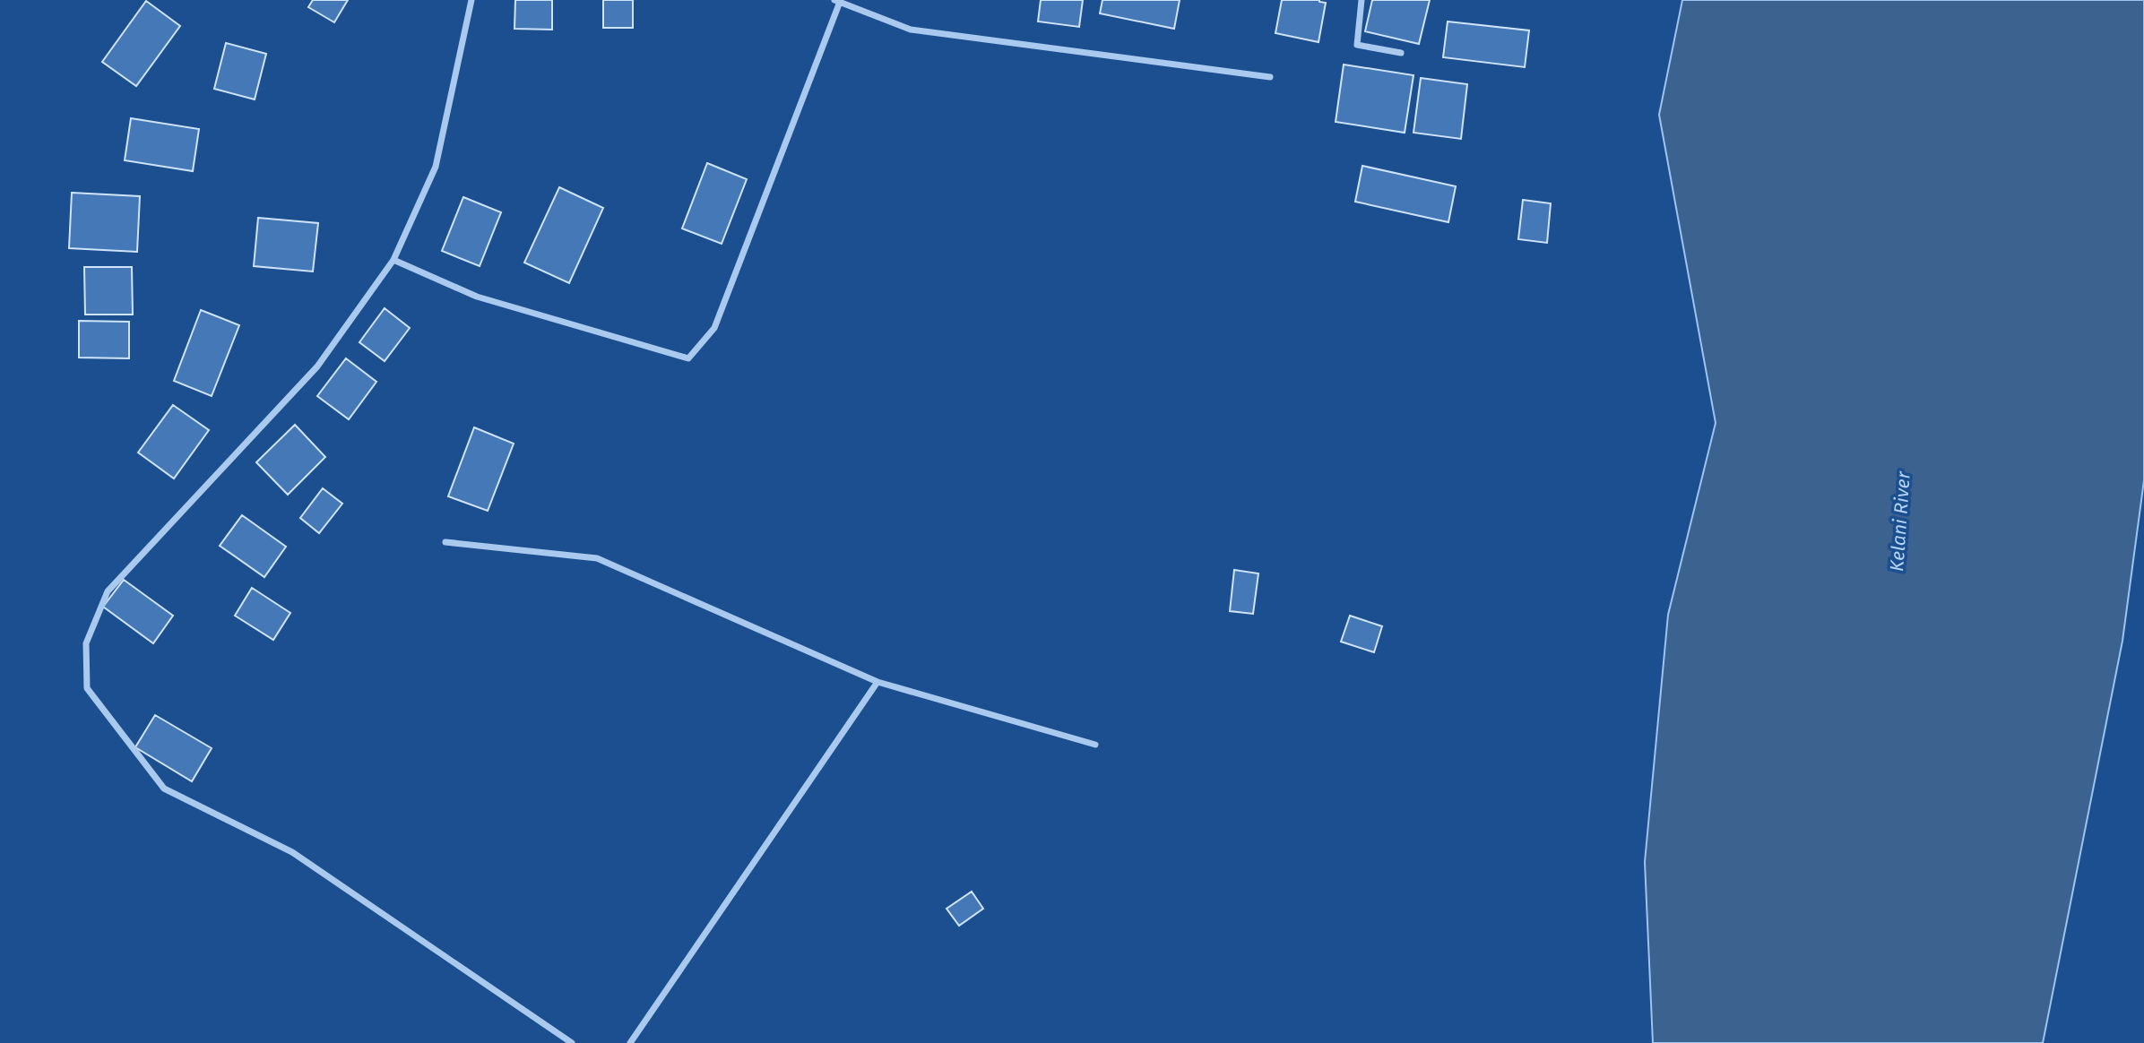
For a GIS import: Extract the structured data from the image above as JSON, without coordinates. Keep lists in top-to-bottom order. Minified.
{"water":["Kelani River"]}
